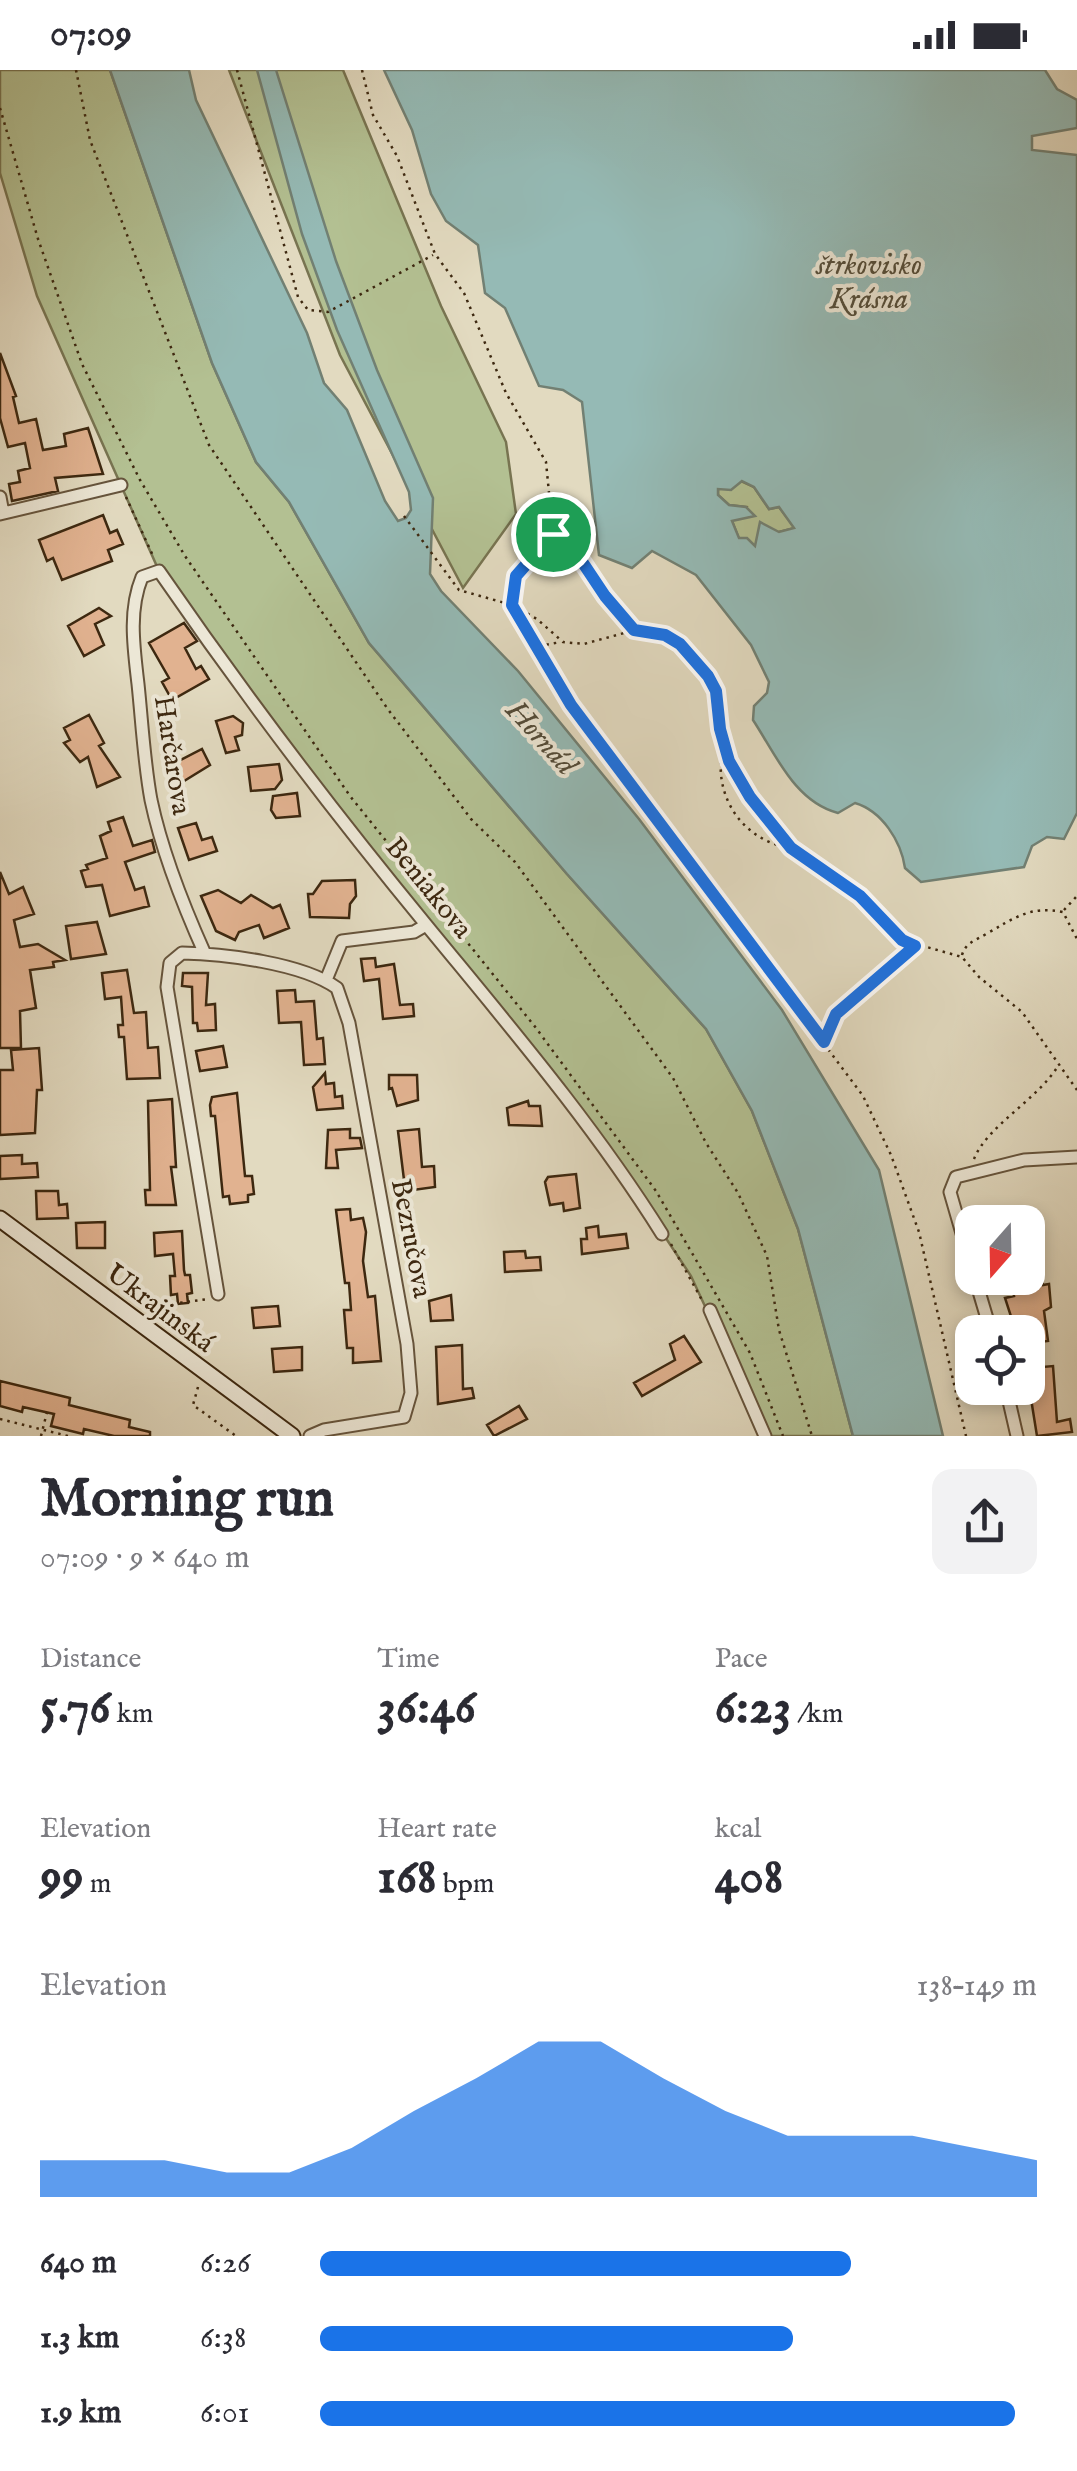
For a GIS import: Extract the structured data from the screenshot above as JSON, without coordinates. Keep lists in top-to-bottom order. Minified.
{"streets":{"main road":["Ukrajinská"],"street":["Harčarova","Beniakova","Bezručova"]},"crossings":[["Harčarova","Beniakova"]],"water":["štrkovisko Krásna","Hornád"],"north":"bottom","page":{"status":"07:09","heading":["Morning run","07:09 · 9 × 640 m"],"stats":[["Distance","5.76 km"],["Time","36:46"],["Pace","6:23 /km"],["Elevation","99 m"],["Heart rate","168 bpm"],["kcal","408"]],"chart":["Elevation","138–149 m"],"list":[{"name":"640 m","note":"6:26"},{"name":"1.3 km","note":"6:38"},{"name":"1.9 km","note":"6:01"}]}}
